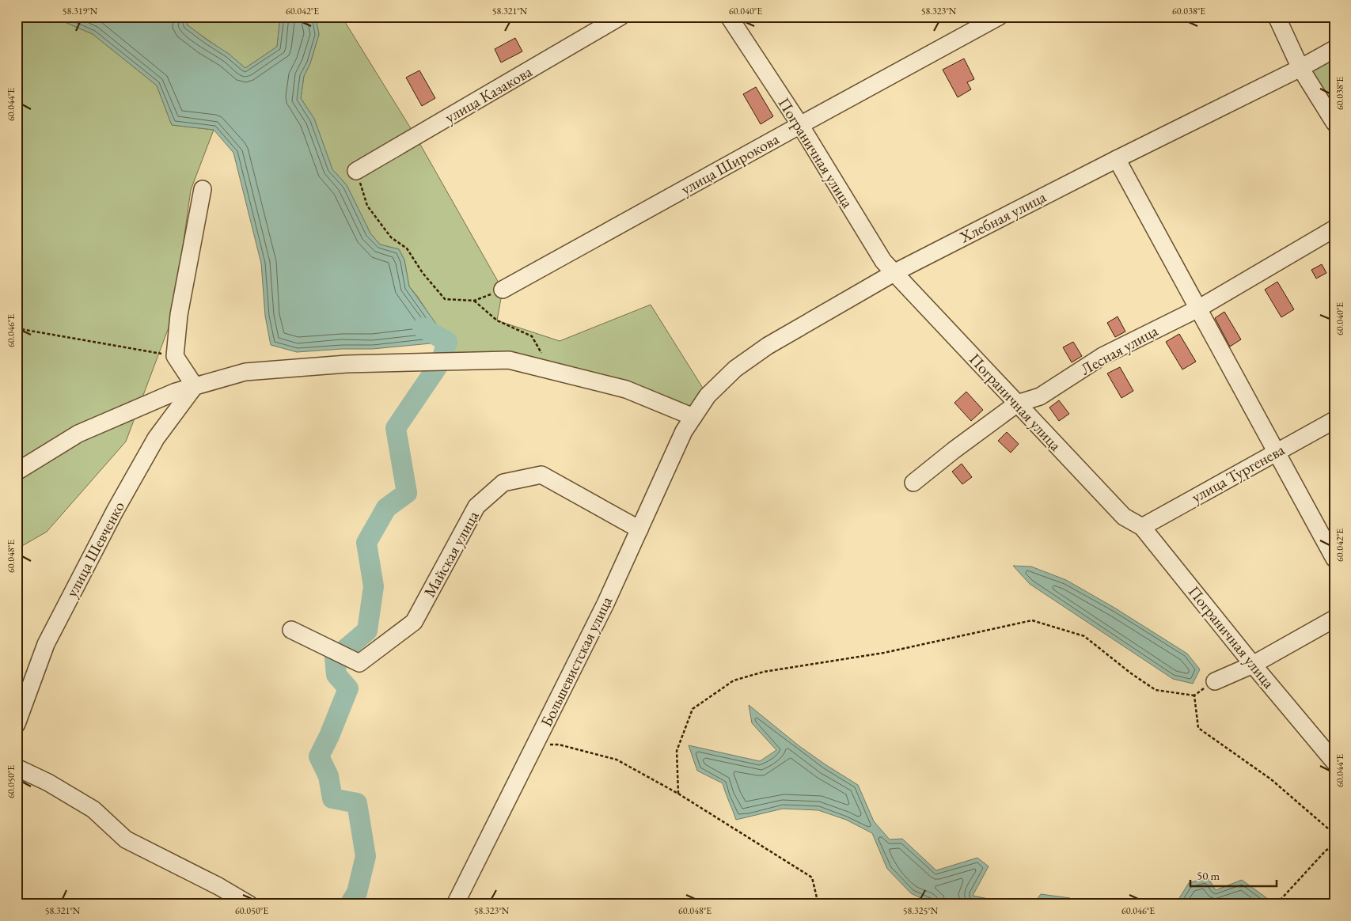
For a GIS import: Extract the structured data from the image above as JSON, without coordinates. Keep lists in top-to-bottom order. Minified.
{"streets":{"street":["улица Казакова","Пограничная улица","улица Широкова","Хлебная улица","Лесная улица","улица Тургенева","улица Шевченко","Майская улица","Большевистская улица"]},"crossings":[["Пограничная улица","улица Широкова"],["Пограничная улица","Хлебная улица"],["Пограничная улица","Лесная улица"],["Пограничная улица","улица Тургенева"],["Хлебная улица","Большевистская улица"],["Майская улица","Большевистская улица"]],"scale_bar":"50 m","coordinates":["58.319°N","60.042°E","58.321°N","60.040°E","58.323°N","60.038°E","60.044°E","60.046°E","60.048°E","60.050°E","58.325°N"]}
